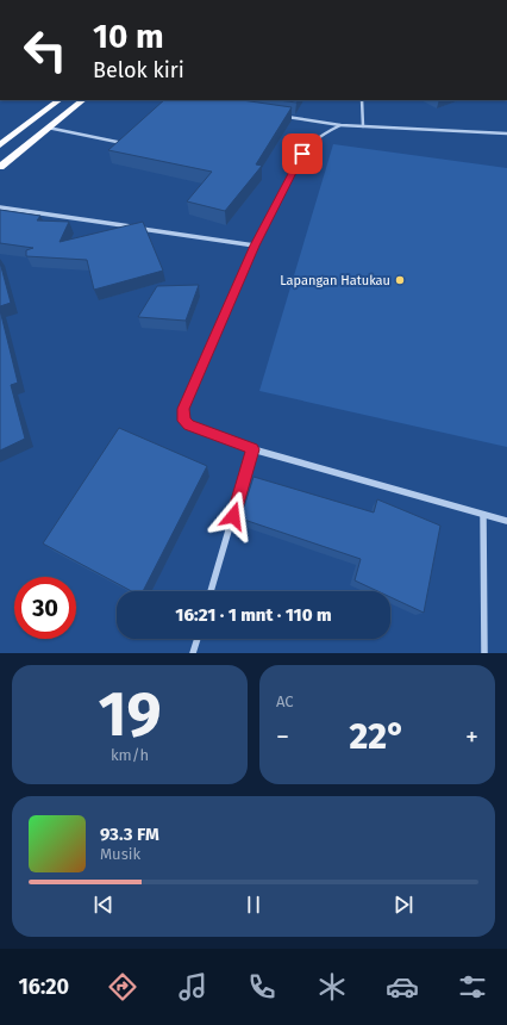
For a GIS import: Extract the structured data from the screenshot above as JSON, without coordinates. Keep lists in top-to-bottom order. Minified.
{"places":["Lapangan Hatukau"],"page":{"turn":["10 m","Belok kiri"],"limit":"30","trip":"16:21 · 1 mnt · 110 m","tile":[["19","km/h"],"AC"],"heat":["−","22°","+"],"song":["93.3 FM","Musik"],"tabs":"16:20"}}
